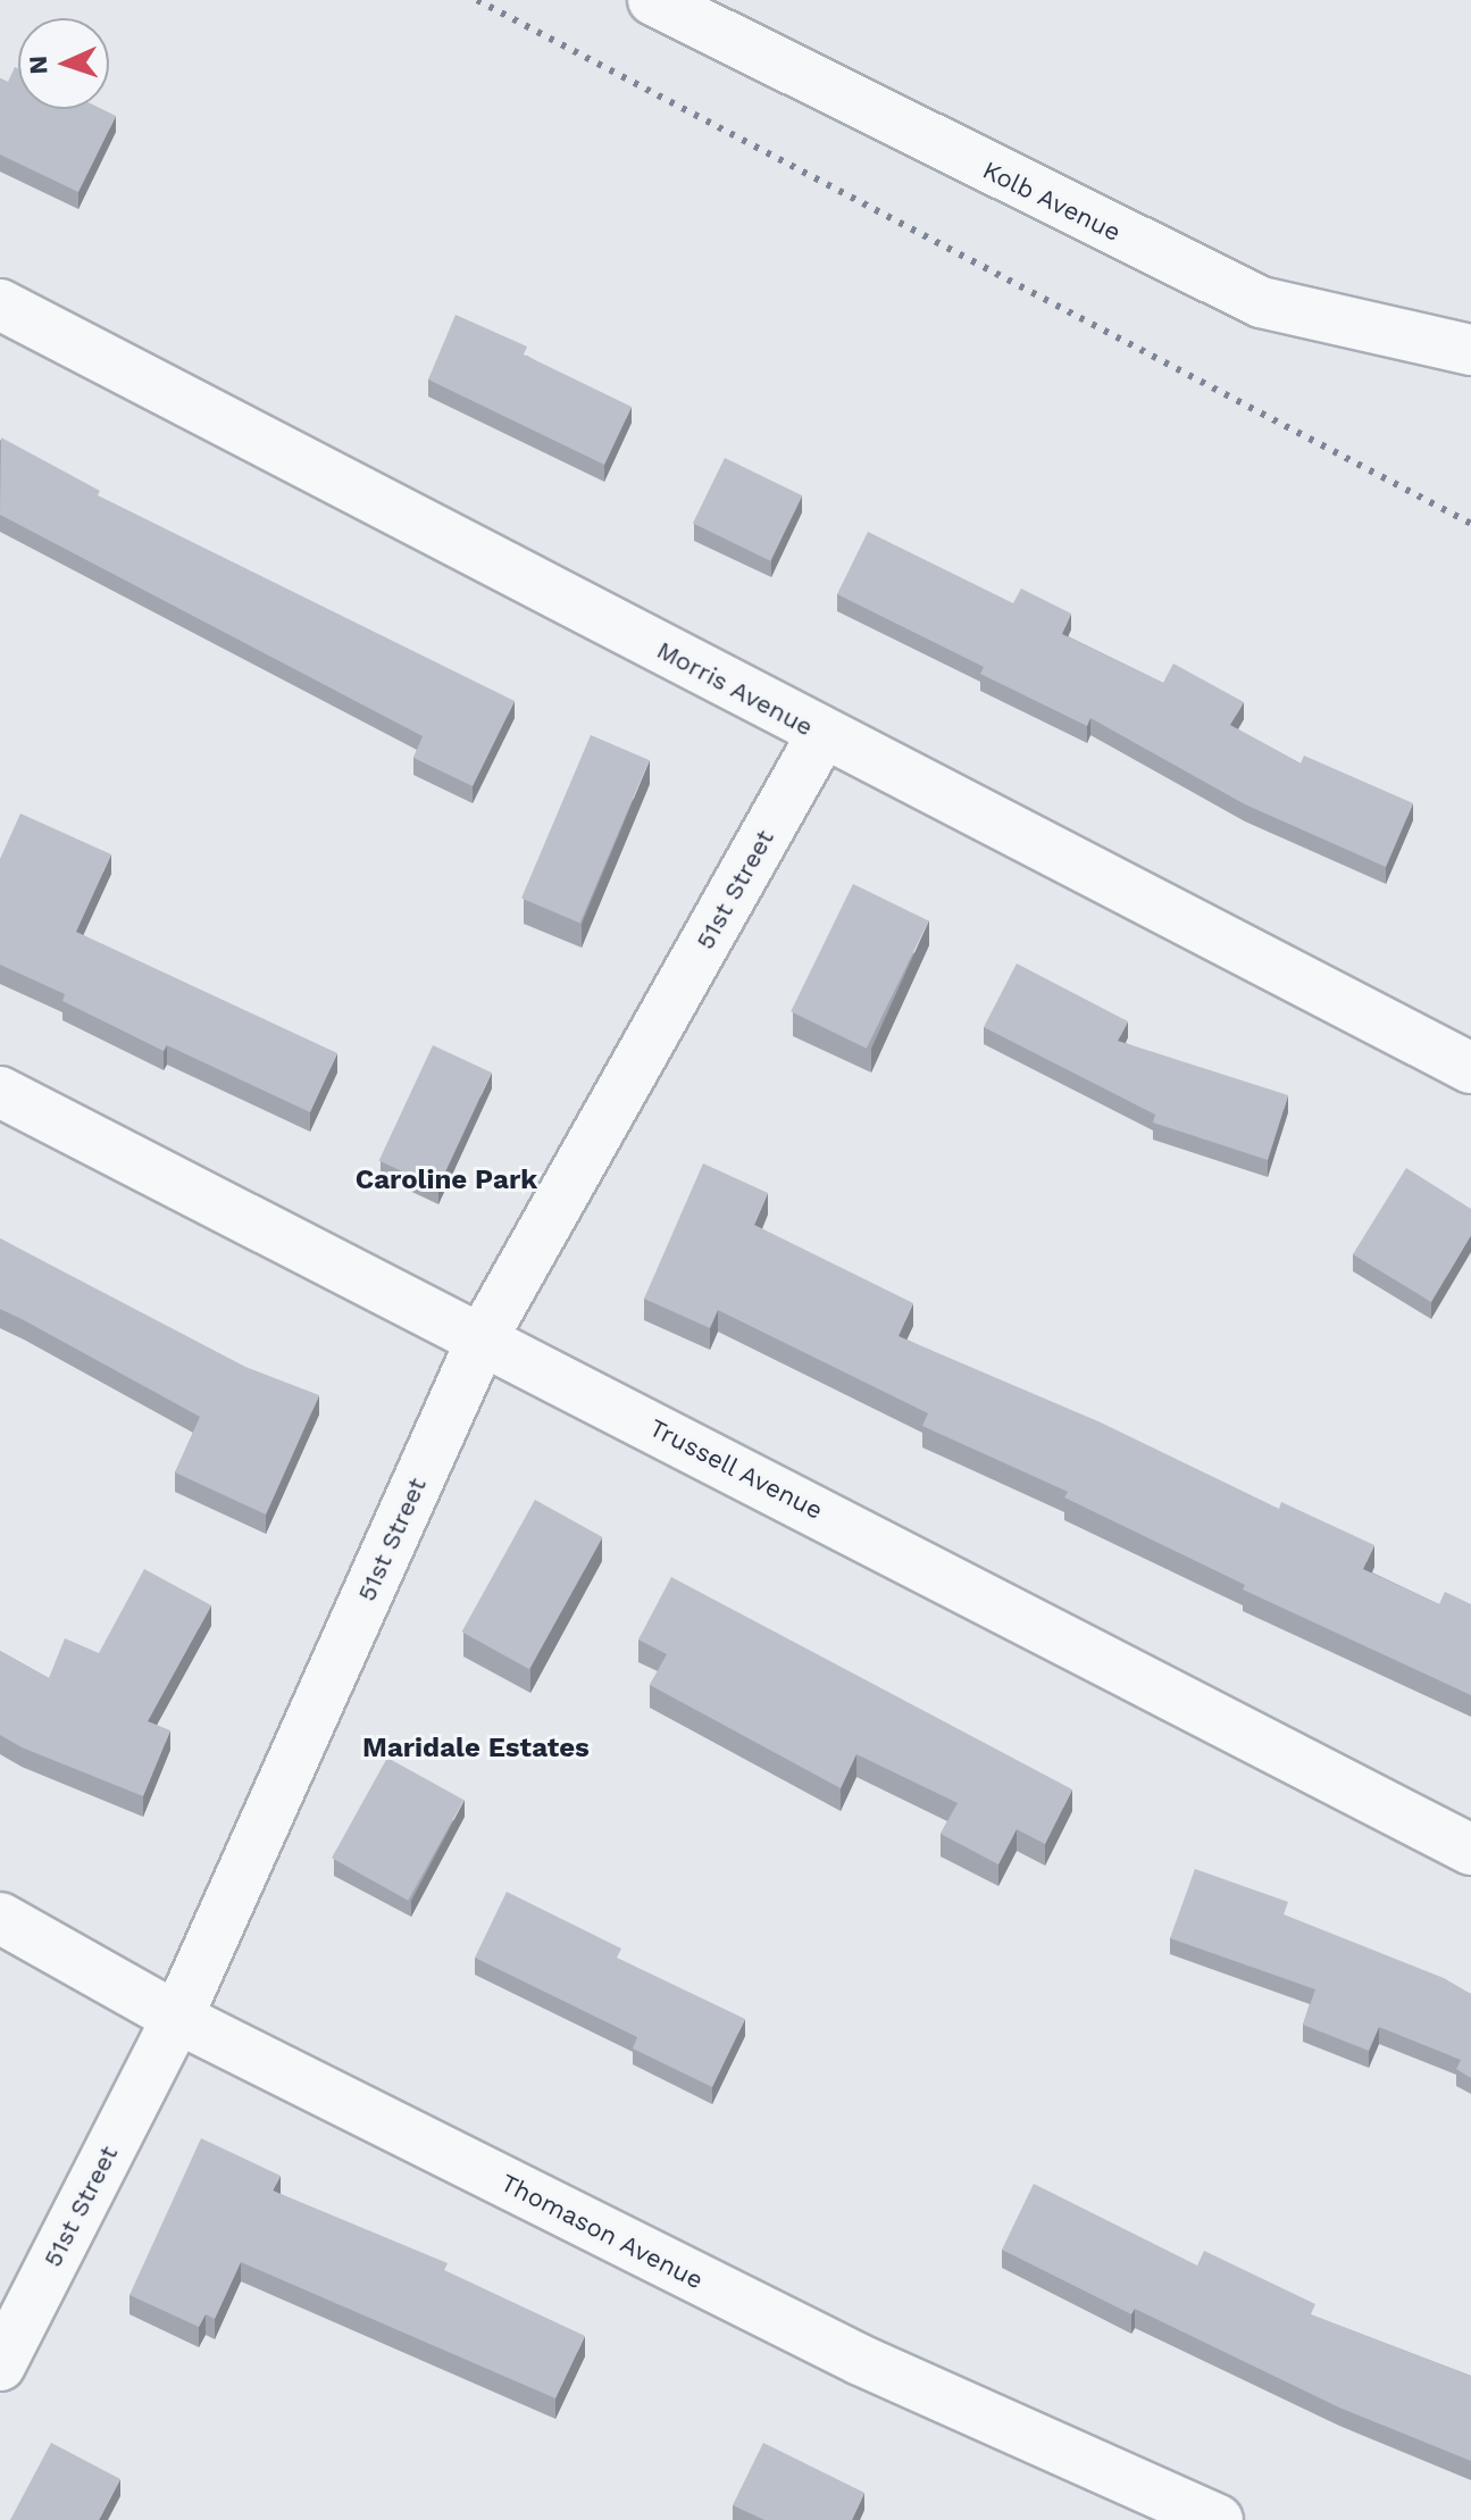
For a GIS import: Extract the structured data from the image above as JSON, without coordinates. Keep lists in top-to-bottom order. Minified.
{"streets":{"street":["Kolb Avenue","Morris Avenue","51st Street","Trussell Avenue","Thomason Avenue"]},"crossings":[["Morris Avenue","51st Street"],["51st Street","Trussell Avenue"],["51st Street","Thomason Avenue"]],"districts":["Caroline Park","Maridale Estates"],"north":"left"}
